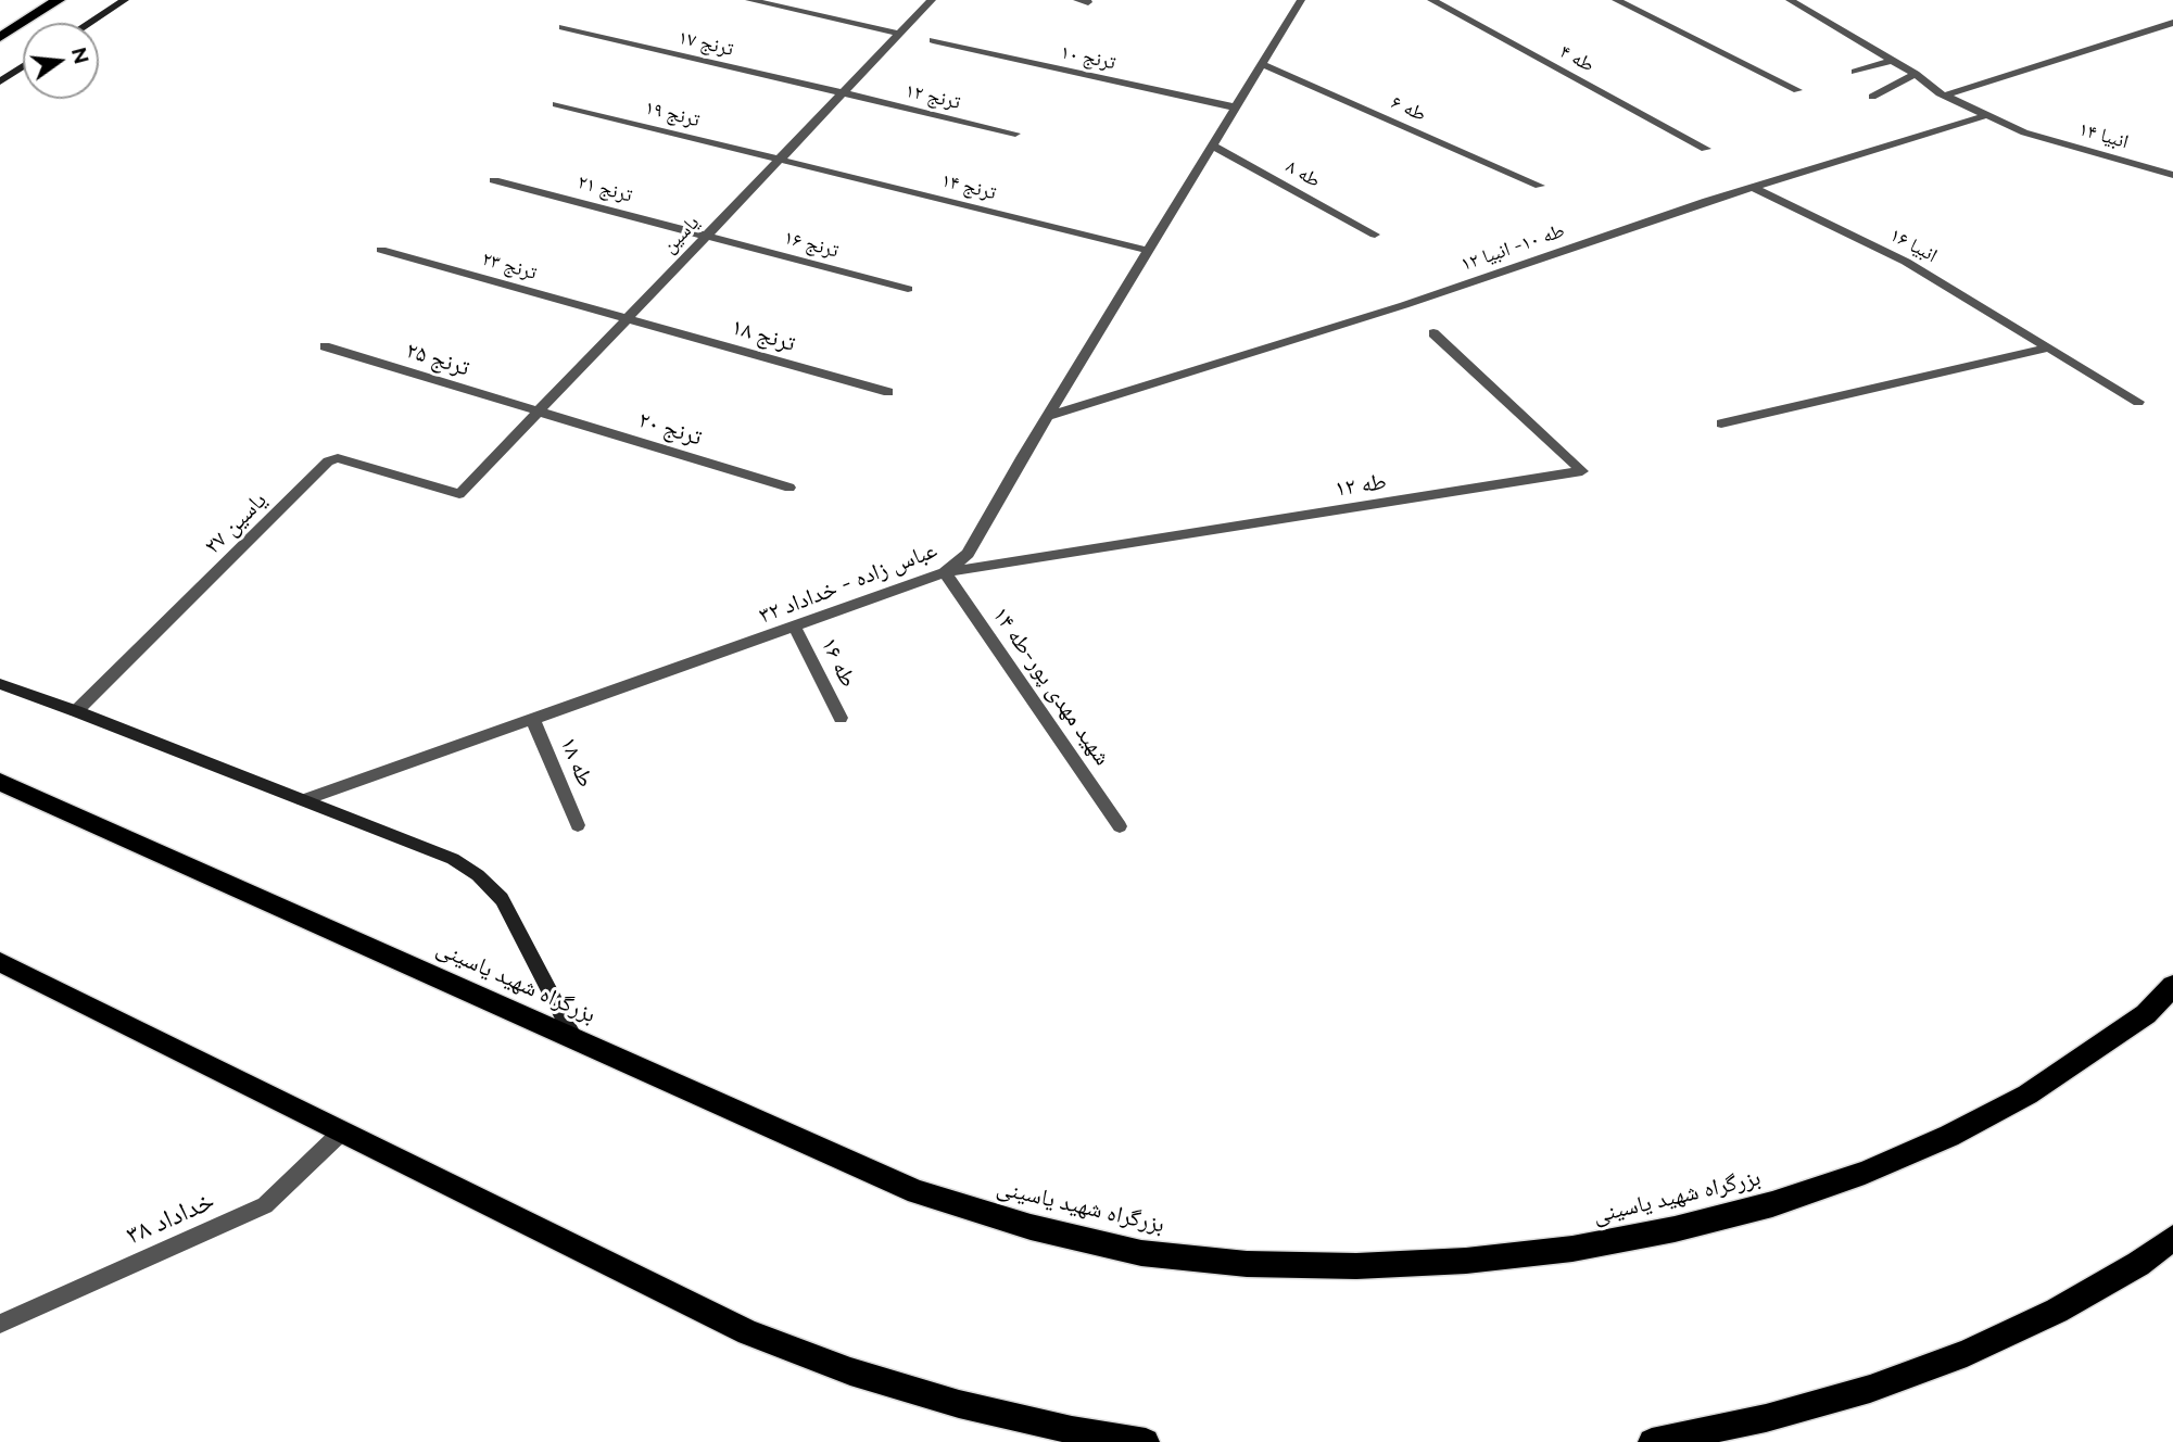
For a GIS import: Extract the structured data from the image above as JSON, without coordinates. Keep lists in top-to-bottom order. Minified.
{"streets":{"highway":["بزرگراه شهید یاسینی"],"street":["ترنج ۱۷","ترنج ۱۰","طه ۴","ترنج ۱۲","طه ۶","ترنج ۱۹","انبیا ۱۴","طه ۸","ترنج ۱۴","ترنج ۲۱","یاسین","ترنج ۱۶","انبیا ۱۶","طه ۱۰- انبیا ۱۲","ترنج ۲۳","ترنج ۱۸","ترنج ۲۵","ترنج ۲۰","طه ۱۲","یاسین ۲۷","عباس زاده - خداداد ۳۲","طه ۱۶","شهید مهدی پور-طه ۱۴","طه ۱۸","خداداد ۳۸"]},"crossings":[["ترنج ۱۷","ترنج ۱۲"],["ترنج ۱۷","یاسین"],["ترنج ۱۰","عباس زاده - خداداد ۳۲"],["ترنج ۱۲","یاسین"],["طه ۶","عباس زاده - خداداد ۳۲"],["ترنج ۱۹","ترنج ۱۴"],["ترنج ۱۹","یاسین"],["انبیا ۱۴","طه ۱۰- انبیا ۱۲"],["طه ۸","عباس زاده - خداداد ۳۲"],["ترنج ۱۴","یاسین"],["ترنج ۱۴","عباس زاده - خداداد ۳۲"],["ترنج ۲۱","یاسین"],["ترنج ۲۱","ترنج ۱۶"],["یاسین","ترنج ۱۶"],["یاسین","ترنج ۲۳"],["یاسین","ترنج ۱۸"],["یاسین","ترنج ۲۵"],["یاسین","ترنج ۲۰"],["یاسین","یاسین ۲۷"],["انبیا ۱۶","طه ۱۰- انبیا ۱۲"],["طه ۱۰- انبیا ۱۲","عباس زاده - خداداد ۳۲"],["ترنج ۲۳","ترنج ۱۸"],["ترنج ۲۵","ترنج ۲۰"],["طه ۱۲","عباس زاده - خداداد ۳۲"],["طه ۱۲","شهید مهدی پور-طه ۱۴"],["عباس زاده - خداداد ۳۲","طه ۱۶"],["عباس زاده - خداداد ۳۲","شهید مهدی پور-طه ۱۴"],["عباس زاده - خداداد ۳۲","طه ۱۸"]],"north":"right"}
